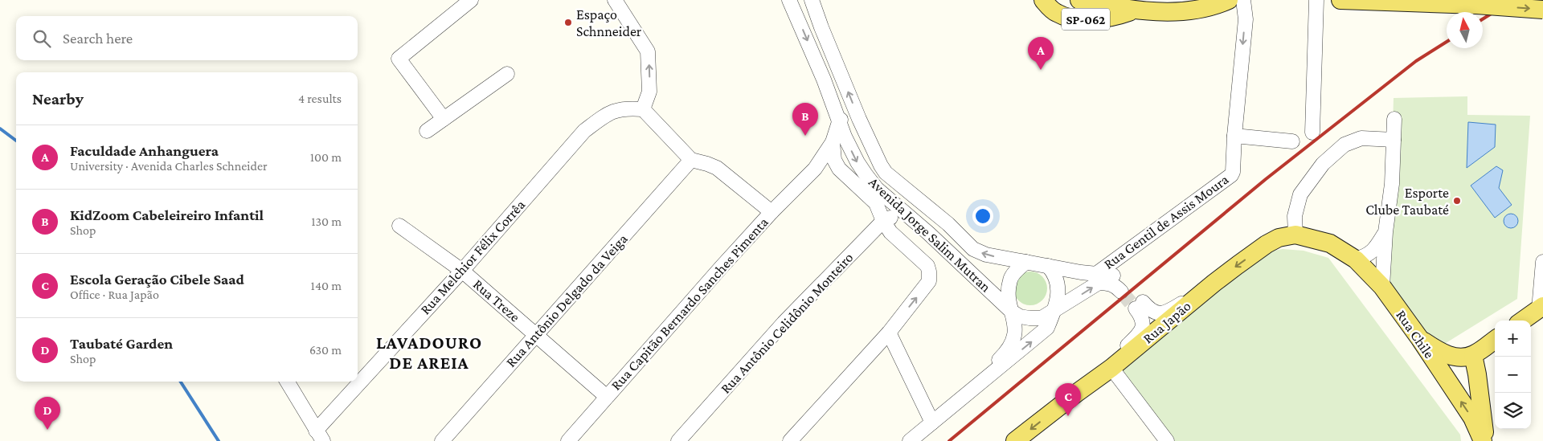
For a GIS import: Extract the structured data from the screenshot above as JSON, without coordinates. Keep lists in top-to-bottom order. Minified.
{"streets":{"main road":["SP-062","Rua Japão","Rua Chile"],"street":["Rua Gentil de Assis Moura","Avenida Jorge Salim Mutran","Rua Melchior Félix Corrêa","Rua Treze","Rua Antônio Delgado da Veiga","Rua Capitão Bernardo Sanches Pimenta","Rua Antônio Celidônio Monteiro"]},"crossings":[["Rua Gentil de Assis Moura","Avenida Jorge Salim Mutran"],["Avenida Jorge Salim Mutran","Rua Capitão Bernardo Sanches Pimenta"],["Avenida Jorge Salim Mutran","Rua Antônio Celidônio Monteiro"],["Rua Melchior Félix Corrêa","Rua Treze"],["Rua Treze","Rua Antônio Delgado da Veiga"],["Rua Treze","Rua Capitão Bernardo Sanches Pimenta"],["Rua Japão","Rua Chile"]],"one_way":["Rua Japão"],"districts":["LAVADOURO DE AREIA"],"places":["Espaço Schnneider","Esporte Clube Taubaté"],"north":"top","page":{"search":"Search here","pins":["A","B","C","D"],"heading":["Nearby","4 results"],"list":[{"mark":"A","name":"Faculdade Anhanguera","note":"University · Avenida Charles Schneider","value":"100 m"},{"mark":"B","name":"KidZoom Cabeleireiro Infantil","note":"Shop","value":"130 m"},{"mark":"C","name":"Escola Geração Cibele Saad","note":"Office · Rua Japão","value":"140 m"},{"mark":"D","name":"Taubaté Garden","note":"Shop","value":"630 m"}],"map_buttons":["+","−"]}}
